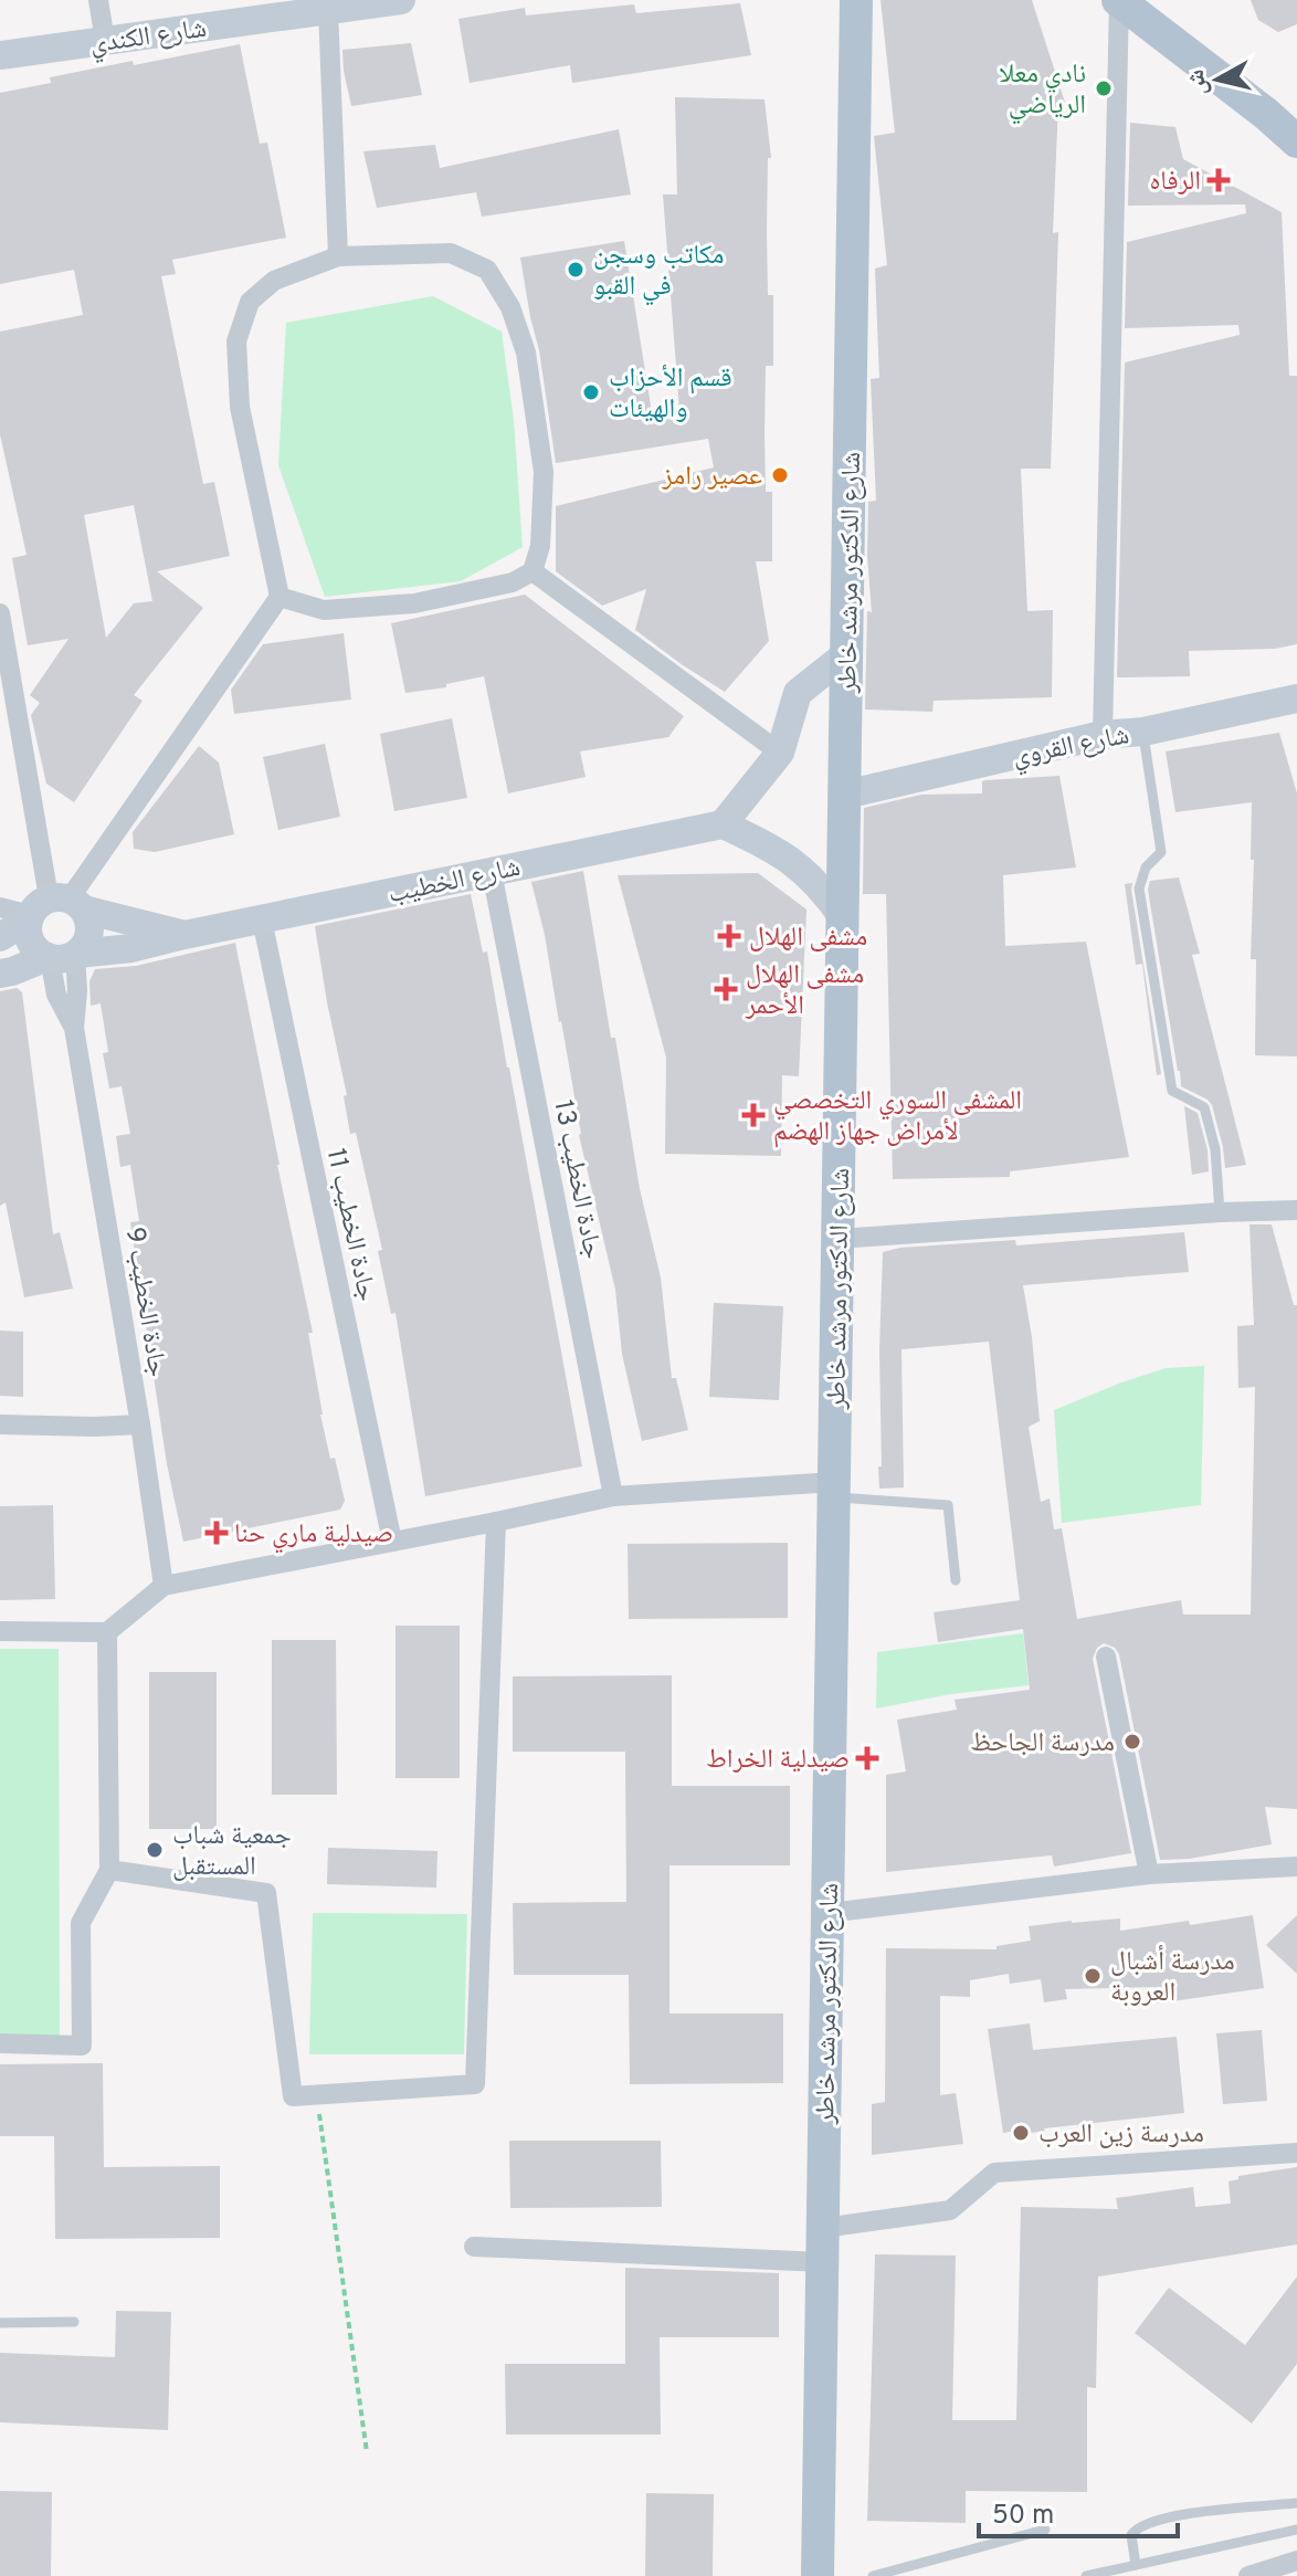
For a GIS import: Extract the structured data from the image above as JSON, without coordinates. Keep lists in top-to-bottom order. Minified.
{"streets":{"main road":["شارع الكندي","شارع الدكتور مرشد خاطر","شارع القروي","شارع الخطيب"],"street":["جادة الخطيب 13","جادة الخطيب 11","جادة الخطيب 9"]},"crossings":[["شارع الدكتور مرشد خاطر","شارع القروي"],["شارع الخطيب","جادة الخطيب 13"],["شارع الخطيب","جادة الخطيب 11"],["شارع الخطيب","جادة الخطيب 9"]],"places":{"other":["نادي معلا الرياضي","مكاتب وسجن في القبو","قسم الأحزاب والهيئات","عصير رامز","مدرسة الجاحظ","جمعية شباب المستقبل","مدرسة أشبال العروبة","مدرسة زين العرب"],"health":["الرفاه","مشفى الهلال","مشفى الهلال الأحمر","المشفى السوري التخصصي لأمراض جهاز الهضم","صيدلية ماري حنا","صيدلية الخراط"]},"scale_bar":"50 m","north":"left"}
